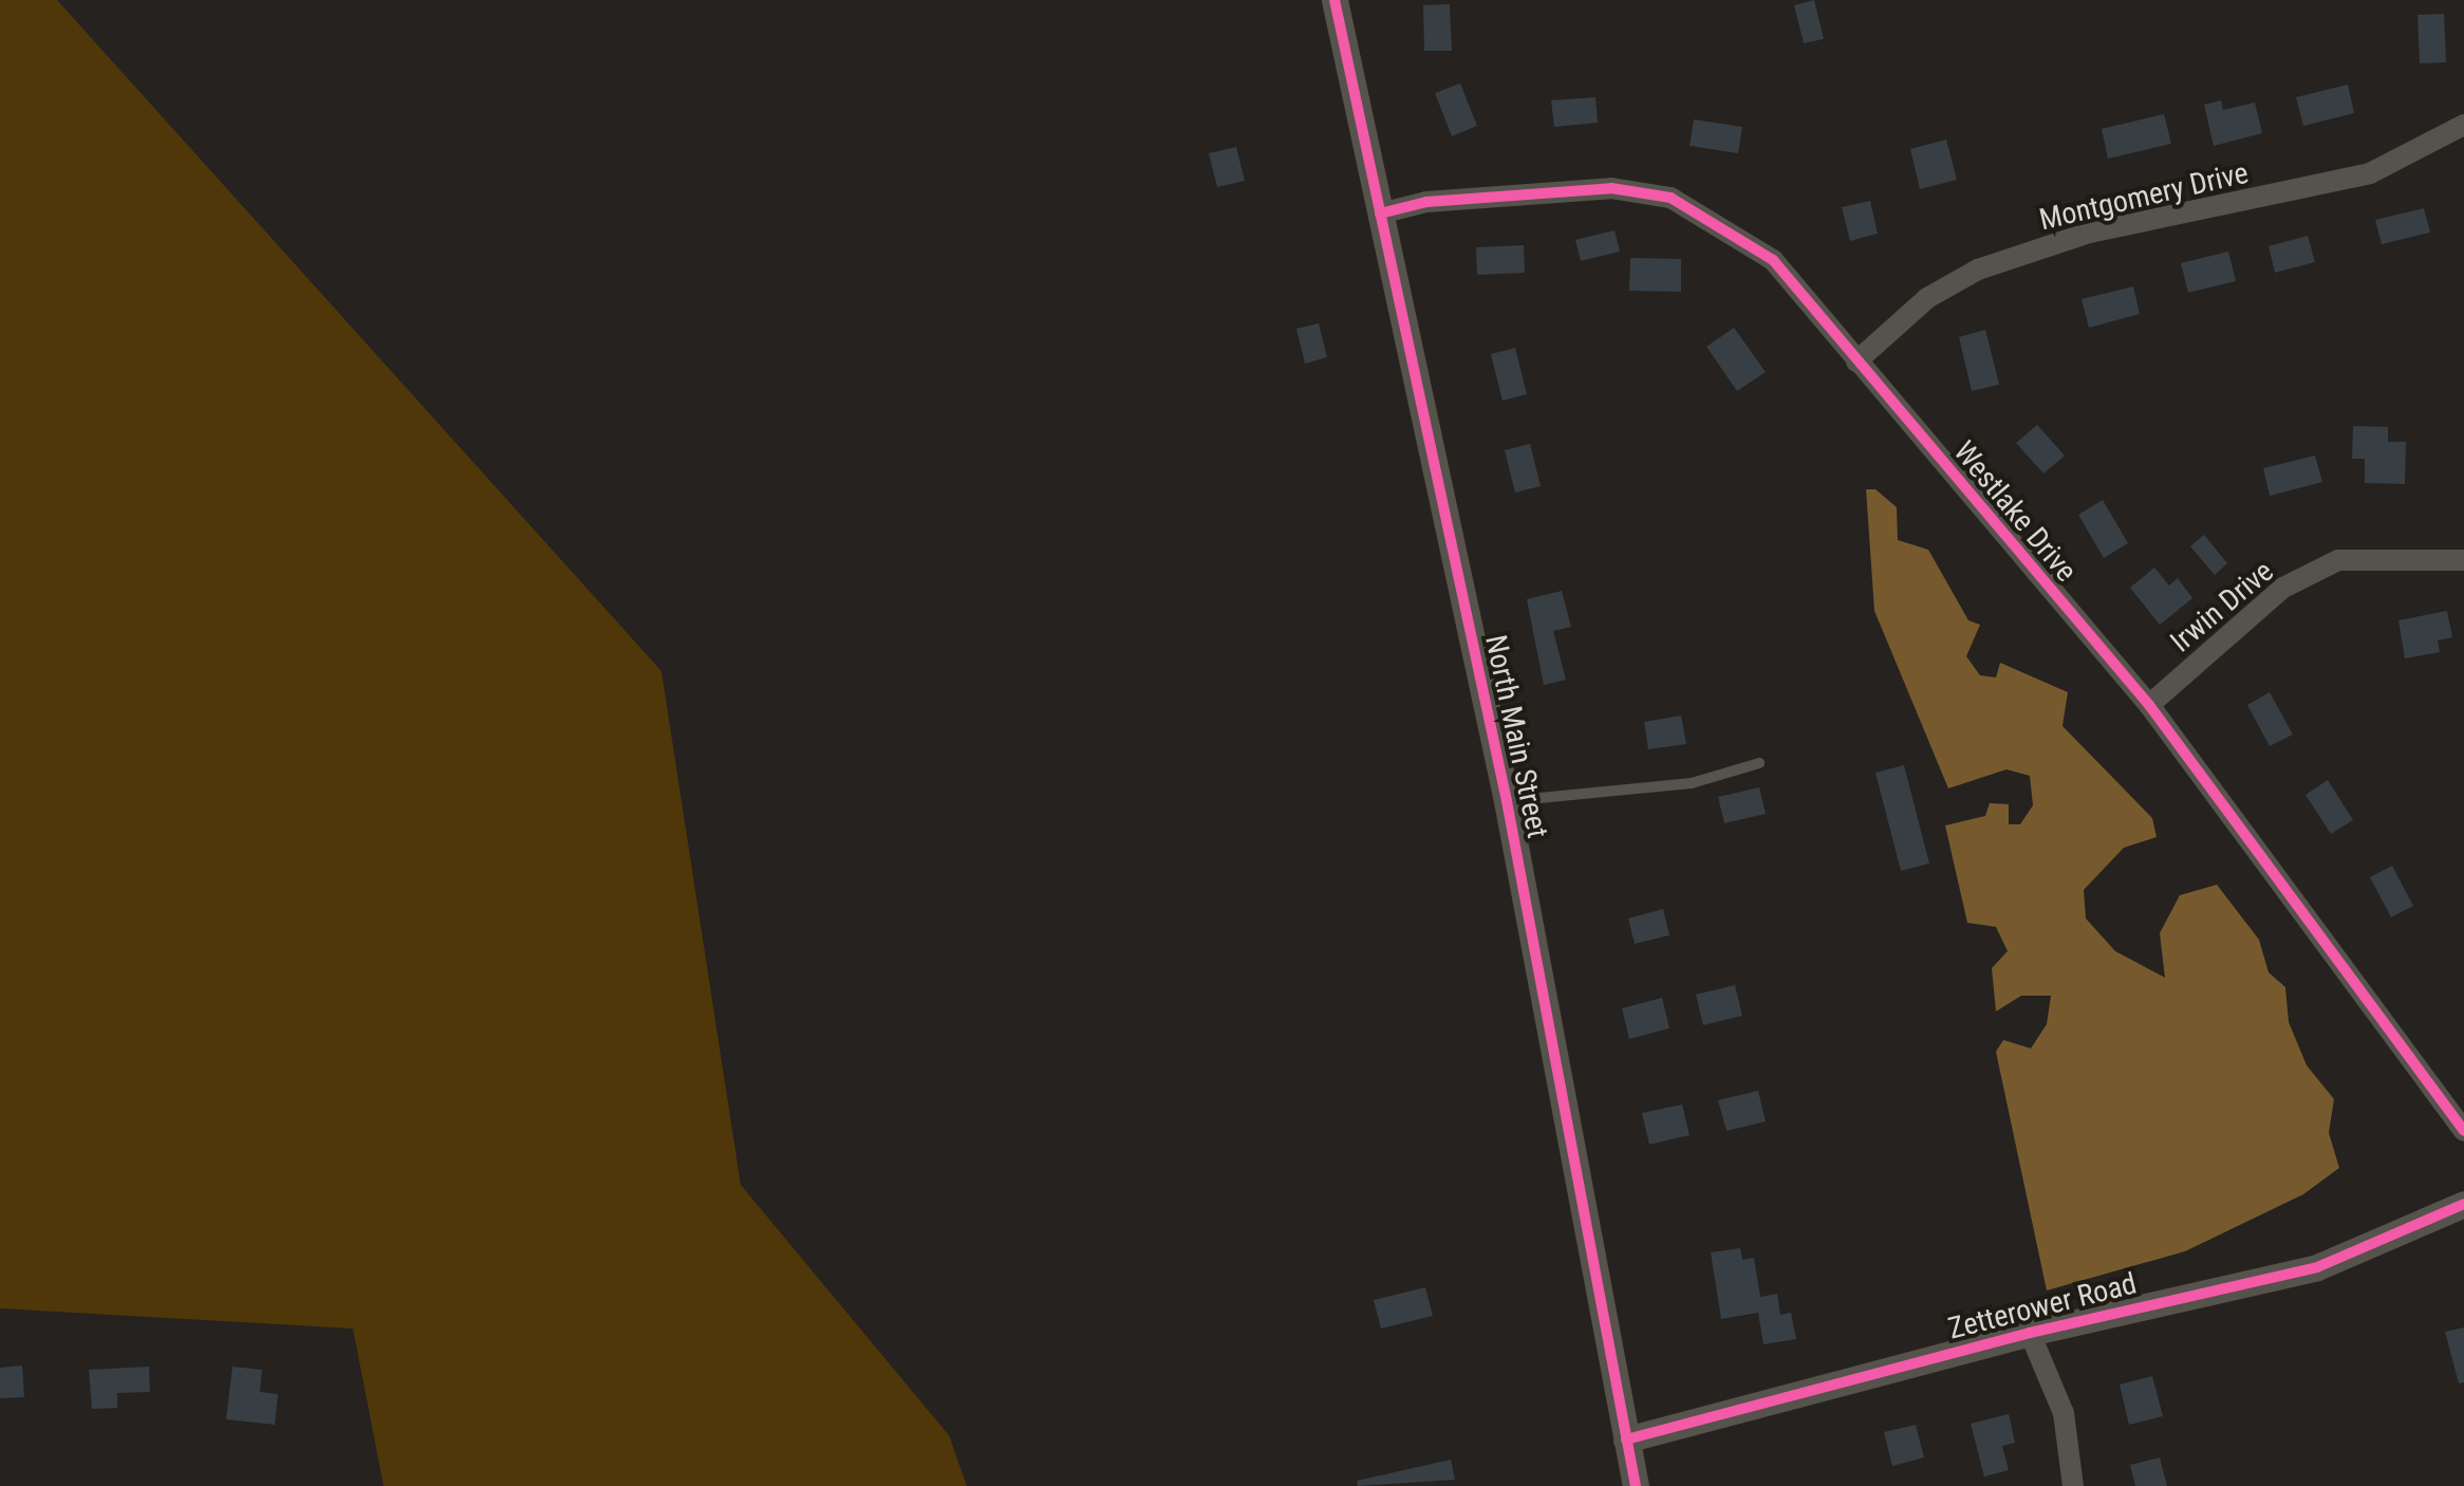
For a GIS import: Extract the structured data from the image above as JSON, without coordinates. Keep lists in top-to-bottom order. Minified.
{"streets":{"street":["Montgomery Drive","Westlake Drive","Irwin Drive","North Main Street","Zetterower Road"]},"crossings":[["Montgomery Drive","Westlake Drive"],["Westlake Drive","Irwin Drive"],["Westlake Drive","North Main Street"],["North Main Street","Zetterower Road"]]}
